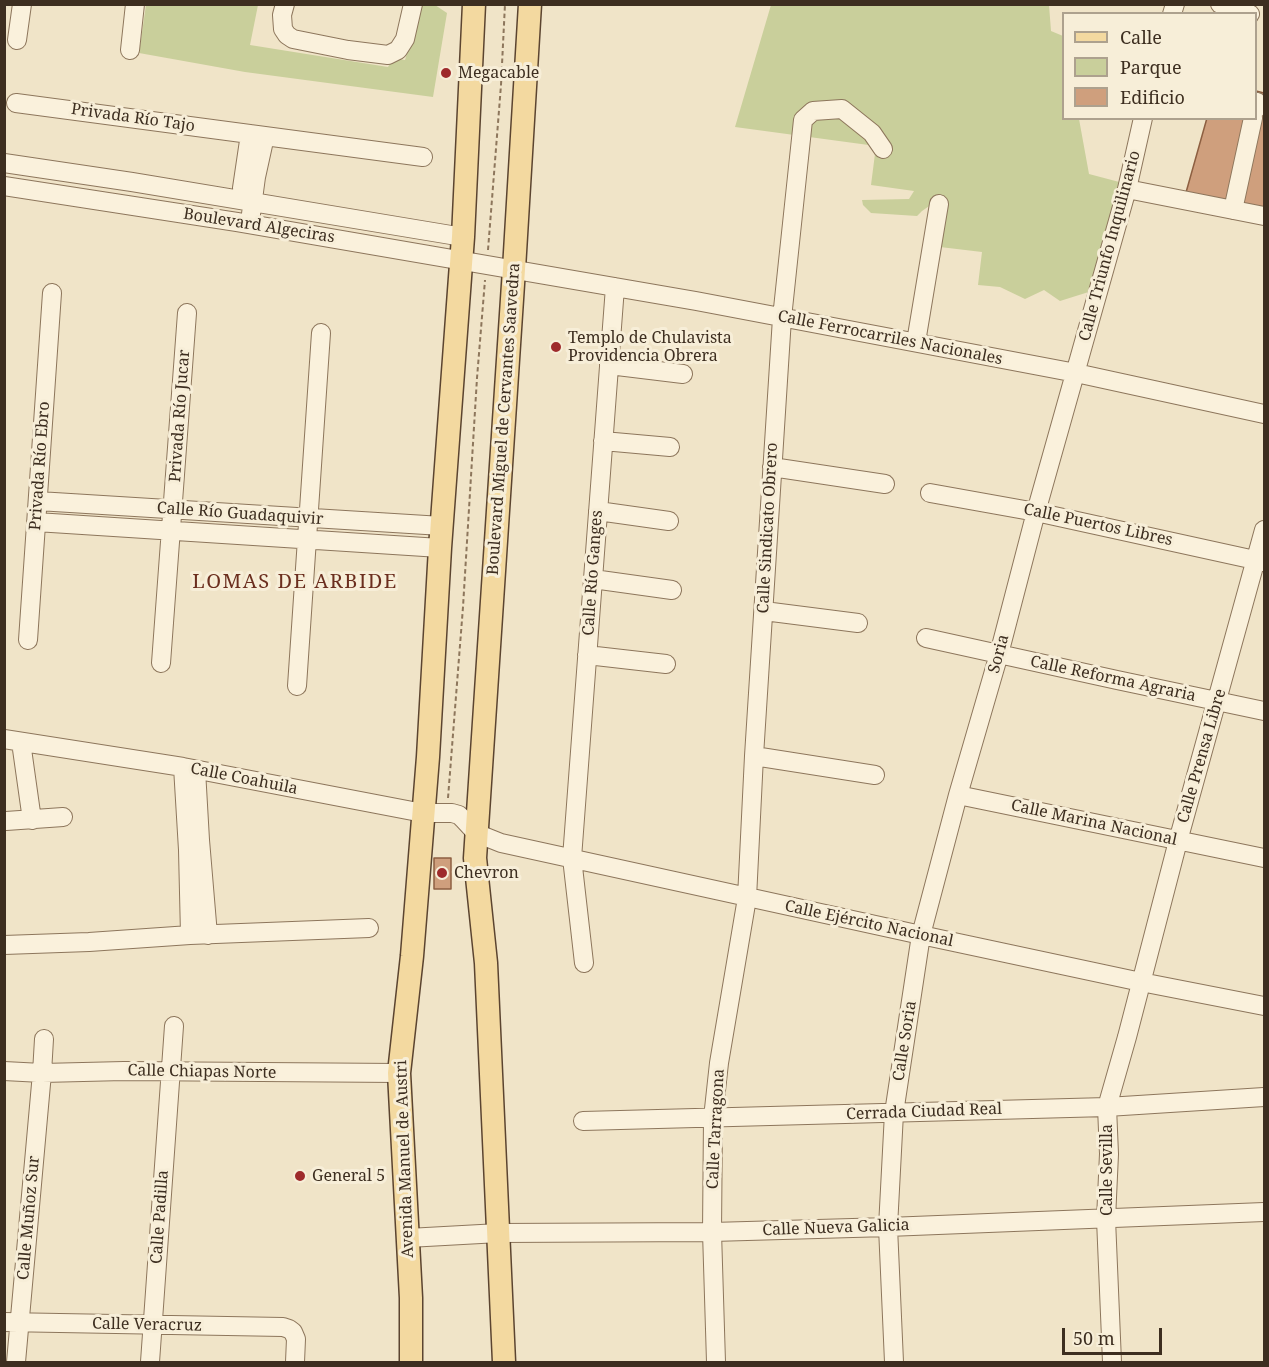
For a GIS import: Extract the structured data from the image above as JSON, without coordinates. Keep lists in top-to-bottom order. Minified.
{"streets":{"main road":["Boulevard Miguel de Cervantes Saavedra","Avenida Manuel de Austri"],"street":["Privada Río Tajo","Boulevard Algeciras","Calle Triunfo Inquilinario","Calle Ferrocarriles Nacionales","Privada Río Jucar","Privada Río Ebro","Calle Río Guadaquivir","Calle Puertos Libres","Calle Sindicato Obrero","Calle Río Ganges","Soria","Calle Reforma Agraria","Calle Prensa Libre","Calle Coahuila","Calle Marina Nacional","Calle Ejército Nacional","Calle Soria","Calle Chiapas Norte","Cerrada Ciudad Real","Calle Tarragona","Calle Sevilla","Calle Padilla","Calle Muñoz Sur","Calle Nueva Galicia","Calle Veracruz"]},"crossings":[["Boulevard Algeciras","Calle Ferrocarriles Nacionales"],["Boulevard Algeciras","Boulevard Miguel de Cervantes Saavedra"],["Calle Triunfo Inquilinario","Calle Ferrocarriles Nacionales"],["Calle Triunfo Inquilinario","Soria"],["Calle Ferrocarriles Nacionales","Boulevard Miguel de Cervantes Saavedra"],["Calle Ferrocarriles Nacionales","Calle Sindicato Obrero"],["Calle Ferrocarriles Nacionales","Calle Río Ganges"],["Calle Ferrocarriles Nacionales","Soria"],["Privada Río Jucar","Calle Río Guadaquivir"],["Boulevard Miguel de Cervantes Saavedra","Calle Ejército Nacional"],["Boulevard Miguel de Cervantes Saavedra","Calle Nueva Galicia"],["Privada Río Ebro","Calle Río Guadaquivir"],["Calle Puertos Libres","Soria"],["Calle Puertos Libres","Calle Prensa Libre"],["Calle Sindicato Obrero","Calle Ejército Nacional"],["Calle Sindicato Obrero","Calle Tarragona"],["Calle Río Ganges","Calle Ejército Nacional"],["Soria","Calle Reforma Agraria"],["Soria","Calle Marina Nacional"],["Soria","Calle Ejército Nacional"],["Soria","Calle Soria"],["Calle Reforma Agraria","Calle Prensa Libre"],["Calle Prensa Libre","Calle Marina Nacional"],["Calle Prensa Libre","Calle Ejército Nacional"],["Calle Prensa Libre","Calle Sevilla"],["Calle Coahuila","Avenida Manuel de Austri"],["Calle Ejército Nacional","Calle Soria"],["Calle Ejército Nacional","Calle Tarragona"],["Calle Ejército Nacional","Calle Sevilla"],["Calle Soria","Cerrada Ciudad Real"],["Calle Soria","Calle Nueva Galicia"],["Calle Chiapas Norte","Avenida Manuel de Austri"],["Calle Chiapas Norte","Calle Padilla"],["Calle Chiapas Norte","Calle Muñoz Sur"],["Cerrada Ciudad Real","Calle Tarragona"],["Cerrada Ciudad Real","Calle Sevilla"],["Calle Tarragona","Calle Nueva Galicia"],["Avenida Manuel de Austri","Calle Nueva Galicia"],["Calle Sevilla","Calle Nueva Galicia"],["Calle Padilla","Calle Veracruz"],["Calle Muñoz Sur","Calle Veracruz"]],"districts":["LOMAS DE ARBIDE"],"places":["Megacable","Templo de Chulavista Providencia Obrera","Chevron","General 5"],"legend":["Calle","Parque","Edificio"],"scale_bar":"50 m"}
